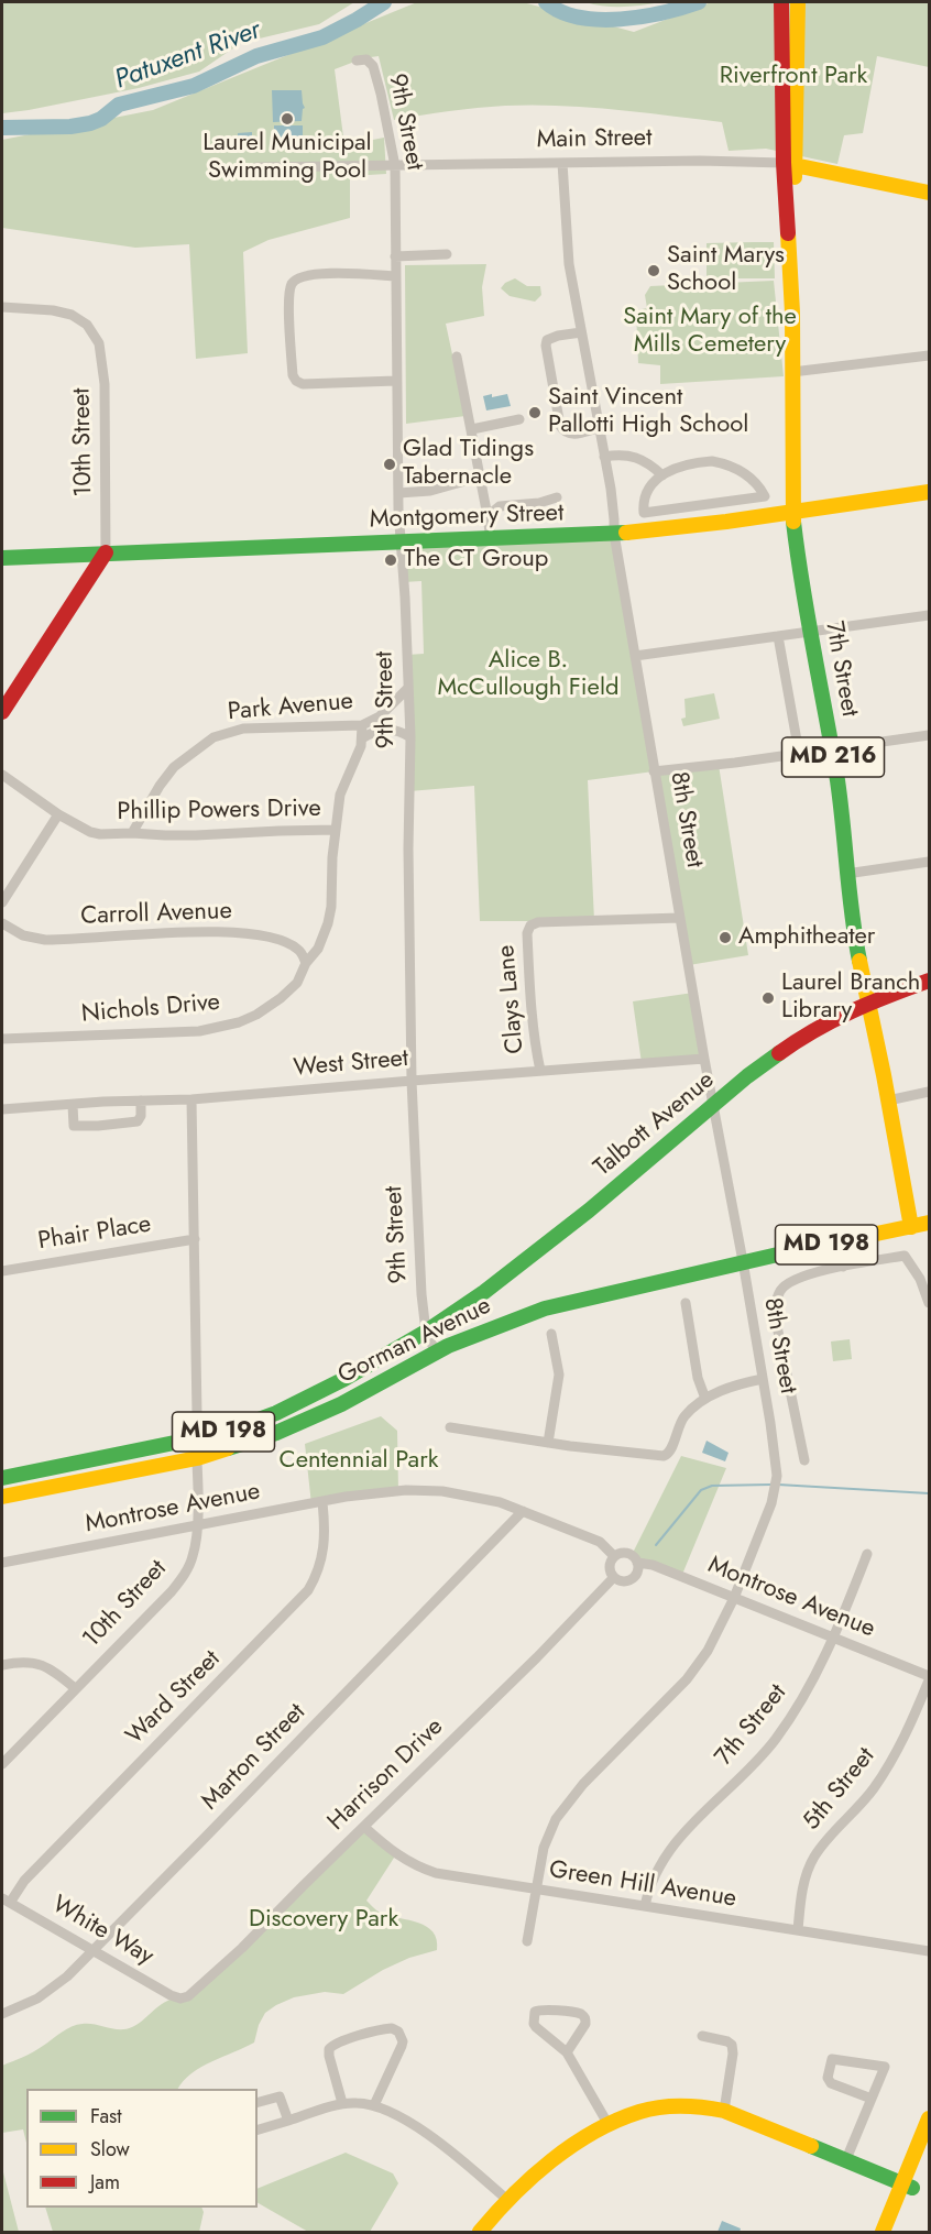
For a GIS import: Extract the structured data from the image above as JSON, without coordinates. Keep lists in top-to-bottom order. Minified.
{"streets":{"main road":["Main Street","Montgomery Street","7th Street","MD 216","Talbott Avenue","MD 198","Gorman Avenue"],"street":["9th Street","10th Street","Park Avenue","Phillip Powers Drive","8th Street","Carroll Avenue","Clays Lane","Nichols Drive","West Street","Phair Place","Montrose Avenue","Ward Street","Marton Street","Harrison Drive","5th Street","Green Hill Avenue","White Way"]},"crossings":[["9th Street","Main Street"],["9th Street","Montgomery Street"],["9th Street","Park Avenue"],["9th Street","West Street"],["9th Street","Talbott Avenue"],["9th Street","Gorman Avenue"],["Main Street","7th Street"],["Main Street","8th Street"],["10th Street","Montgomery Street"],["10th Street","Gorman Avenue"],["10th Street","Montrose Avenue"],["Montgomery Street","7th Street"],["Montgomery Street","8th Street"],["7th Street","Talbott Avenue"],["7th Street","Gorman Avenue"],["7th Street","Montrose Avenue"],["7th Street","Green Hill Avenue"],["Park Avenue","Phillip Powers Drive"],["Park Avenue","Nichols Drive"],["Phillip Powers Drive","Nichols Drive"],["8th Street","Clays Lane"],["8th Street","West Street"],["8th Street","Talbott Avenue"],["8th Street","Gorman Avenue"],["8th Street","Montrose Avenue"],["8th Street","Green Hill Avenue"],["Carroll Avenue","Nichols Drive"],["Clays Lane","West Street"],["Talbott Avenue","Gorman Avenue"],["Montrose Avenue","Ward Street"],["Montrose Avenue","Marton Street"],["Montrose Avenue","Harrison Drive"],["Montrose Avenue","5th Street"],["Ward Street","White Way"],["Marton Street","White Way"],["Harrison Drive","Green Hill Avenue"],["Harrison Drive","White Way"],["5th Street","Green Hill Avenue"]],"water":["Patuxent River"],"parks":["Riverfront Park","Saint Mary of the Mills Cemetery","Alice B. McCullough Field","Centennial Park","Discovery Park"],"places":["Laurel Municipal Swimming Pool","Saint Marys School","Saint Vincent Pallotti High School","Glad Tidings Tabernacle","The CT Group","Amphitheater","Laurel Branch Library"],"legend":["Fast","Slow","Jam"]}
